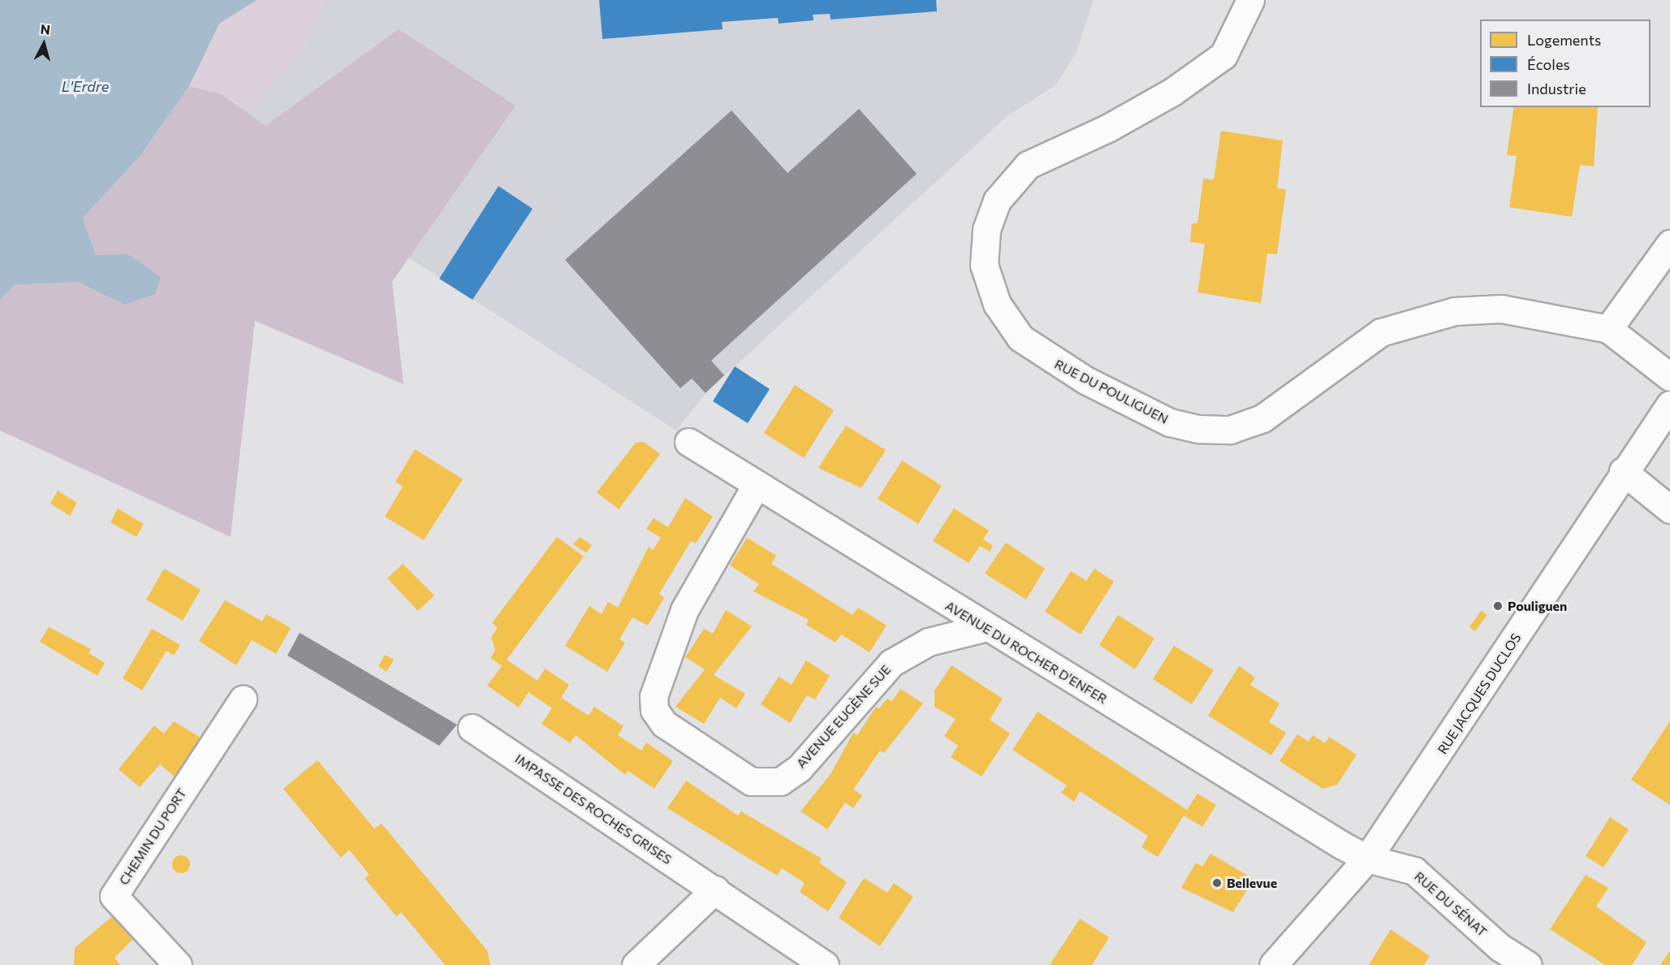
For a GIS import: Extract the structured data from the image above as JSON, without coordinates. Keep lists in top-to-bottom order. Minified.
{"streets":{"street":["RUE DU POULIGUEN","AVENUE DU ROCHER D'ENFER","RUE JACQUES DUCLOS","AVENUE EUGÈNE SUE","IMPASSE DES ROCHES GRISES","CHEMIN DU PORT","RUE DU SÉNAT"]},"crossings":[["AVENUE DU ROCHER D'ENFER","RUE JACQUES DUCLOS"],["AVENUE DU ROCHER D'ENFER","AVENUE EUGÈNE SUE"],["AVENUE DU ROCHER D'ENFER","RUE DU SÉNAT"],["RUE JACQUES DUCLOS","RUE DU SÉNAT"]],"water":["L'Erdre"],"places":["Pouliguen","Bellevue"],"legend":["Logements","Écoles","Industrie"],"north":"top"}
